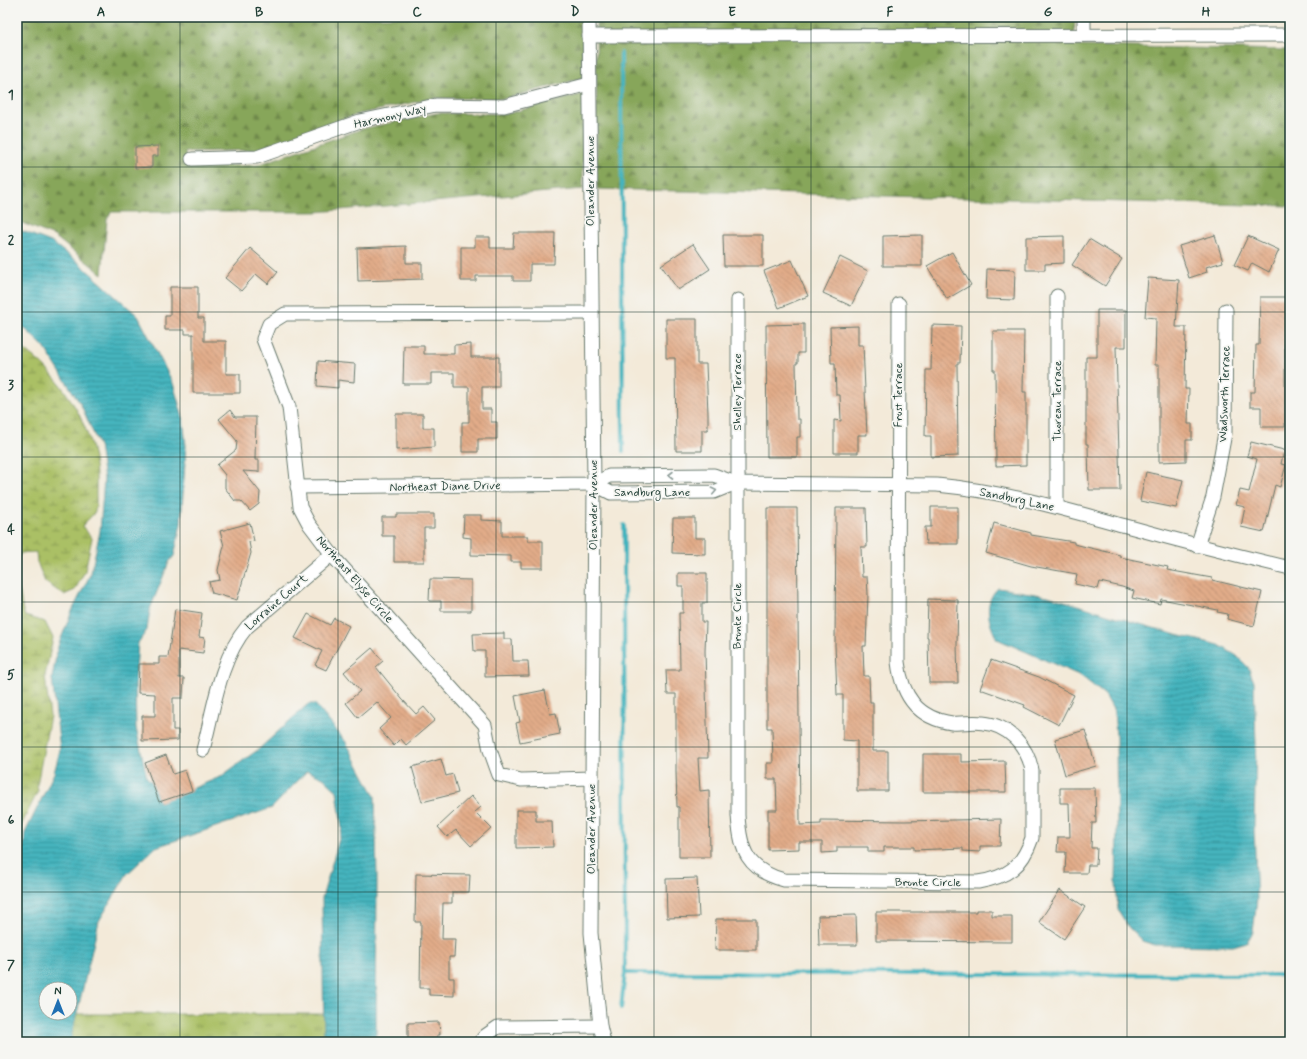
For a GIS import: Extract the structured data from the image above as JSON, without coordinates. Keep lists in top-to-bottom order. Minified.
{"streets":{"street":["Harmony Way","Oleander Avenue","Shelley Terrace","Wadsworth Terrace","Frost Terrace","Thoreau Terrace","Northeast Diane Drive","Sandburg Lane","Northeast Elyse Circle","Lorraine Court","Bronte Circle"]},"crossings":[["Harmony Way","Oleander Avenue"],["Oleander Avenue","Northeast Diane Drive"],["Oleander Avenue","Sandburg Lane"],["Oleander Avenue","Northeast Elyse Circle"],["Shelley Terrace","Sandburg Lane"],["Shelley Terrace","Bronte Circle"],["Wadsworth Terrace","Sandburg Lane"],["Frost Terrace","Sandburg Lane"],["Frost Terrace","Bronte Circle"],["Thoreau Terrace","Sandburg Lane"],["Northeast Diane Drive","Sandburg Lane"],["Northeast Diane Drive","Northeast Elyse Circle"],["Sandburg Lane","Bronte Circle"],["Northeast Elyse Circle","Lorraine Court"]],"north":"top","grid":{"columns":["A","B","C","D","E","F","G","H"],"rows":["1","2","3","4","5","6","7"]}}
